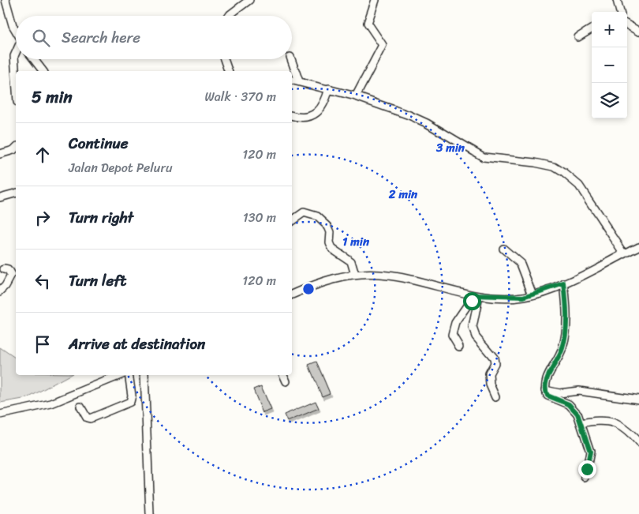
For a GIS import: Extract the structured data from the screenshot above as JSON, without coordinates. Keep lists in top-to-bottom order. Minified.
{"page":{"map_buttons":["+","−"],"search":"Search here","heading":["5 min","Walk · 370 m"],"list":[["Continue","Jalan Depot Peluru","120 m"],["Turn right","130 m"],["Turn left","120 m"],"Arrive at destination"]},"rings":["3 min","2 min","1 min"]}
